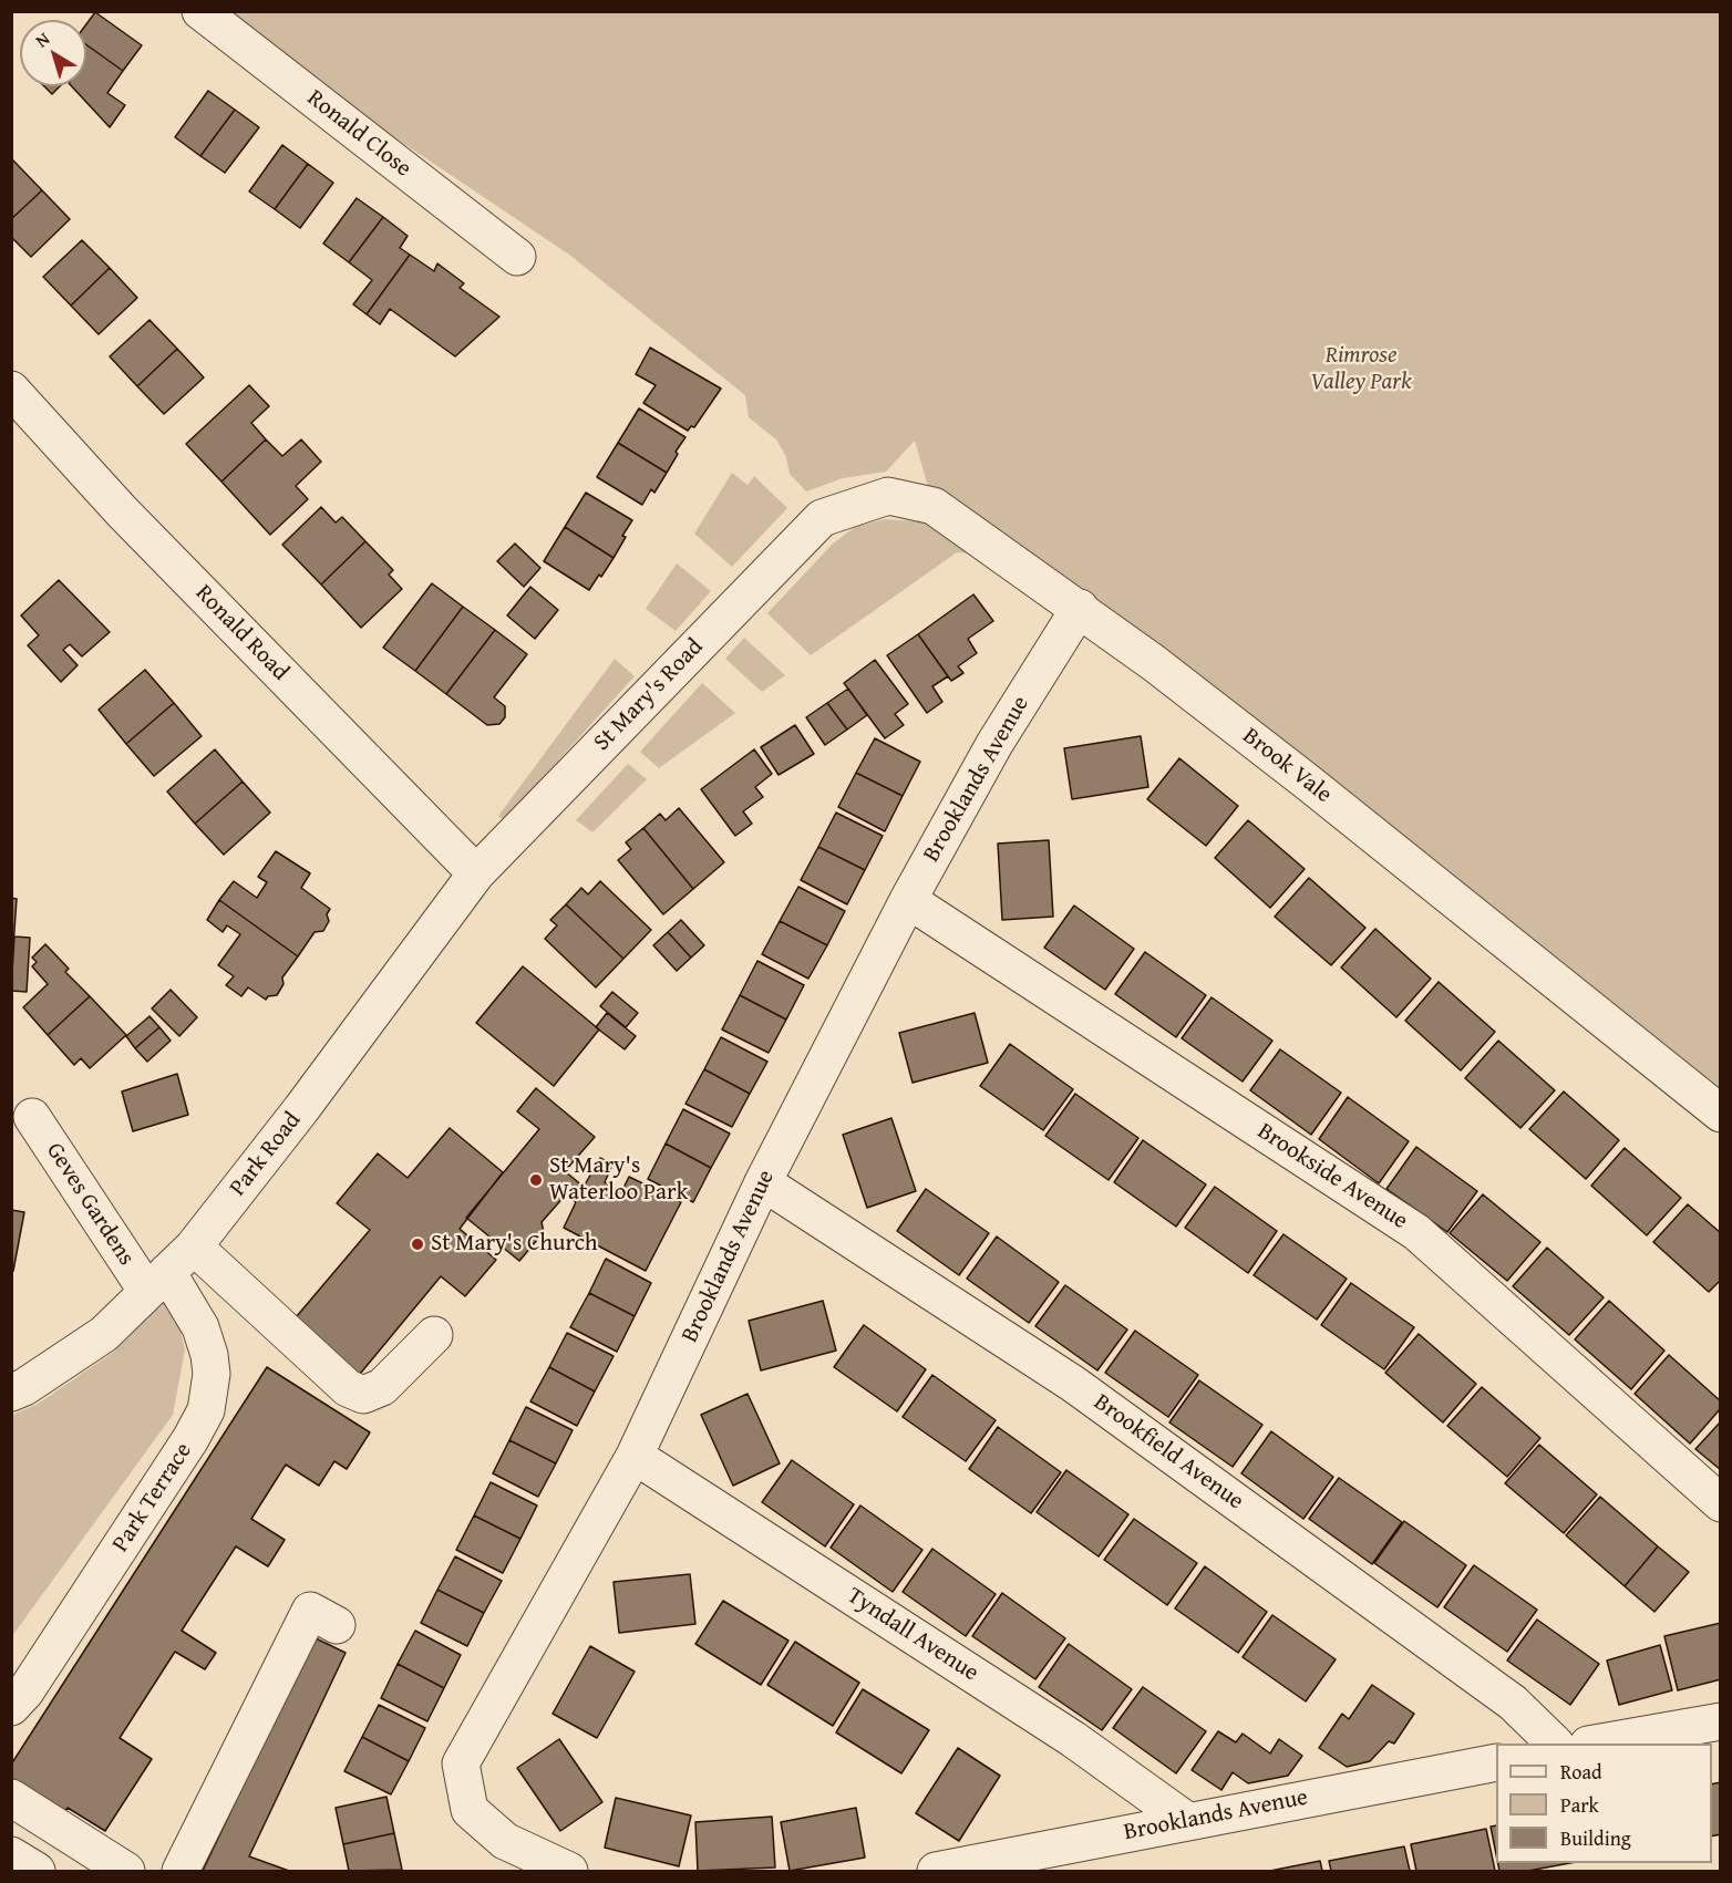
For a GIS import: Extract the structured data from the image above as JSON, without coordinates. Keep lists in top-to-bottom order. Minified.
{"streets":{"street":["Ronald Close","Ronald Road","St Mary's Road","Brook Vale","Brooklands Avenue","Park Road","Brookside Avenue","Geves Gardens","Brookfield Avenue","Park Terrace","Tyndall Avenue"]},"crossings":[["Ronald Road","St Mary's Road"],["Ronald Road","Park Road"],["St Mary's Road","Brook Vale"],["St Mary's Road","Park Road"],["Brook Vale","Brooklands Avenue"],["Brooklands Avenue","Brookside Avenue"],["Brooklands Avenue","Brookfield Avenue"],["Brooklands Avenue","Tyndall Avenue"],["Park Road","Geves Gardens"],["Park Road","Park Terrace"],["Geves Gardens","Park Terrace"]],"parks":["Rimrose Valley Park"],"places":["St Mary's Waterloo Park","St Mary's Church"],"legend":["Road","Park","Building"],"north":"top left"}
